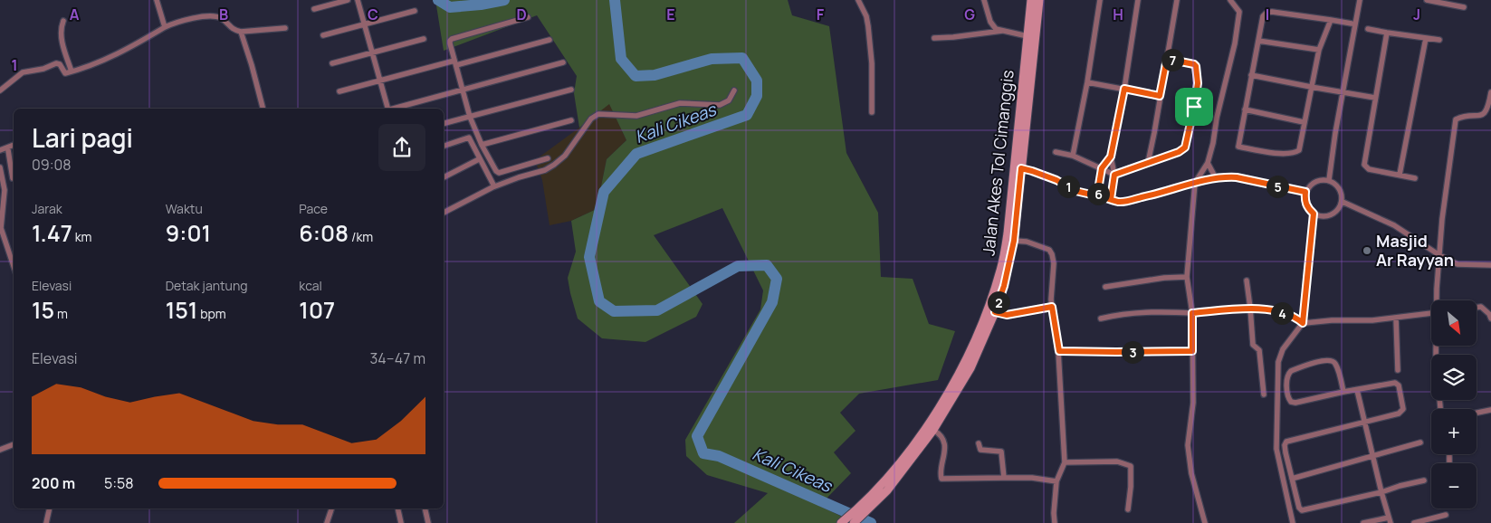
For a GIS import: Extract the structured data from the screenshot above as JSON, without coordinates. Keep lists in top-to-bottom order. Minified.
{"streets":{"main road":["Jalan Akes Tol Cimanggis"]},"water":["Kali Cikeas"],"places":["Masjid Ar Rayyan"],"north":"bottom right","page":{"pins":["7","1","5","6","2","4","3"],"heading":["Lari pagi","09:08"],"stats":[["Jarak","1.47 km"],["Waktu","9:01"],["Pace","6:08 /km"],["Elevasi","15 m"],["Detak jantung","151 bpm"],["kcal","107"]],"map_buttons":["+","−"],"chart":["Elevasi","34–47 m"],"list":[{"name":"200 m","note":"5:58"}]},"grid":{"columns":["A","B","C","D","E","F","G","H","I","J"],"rows":["1"]}}
